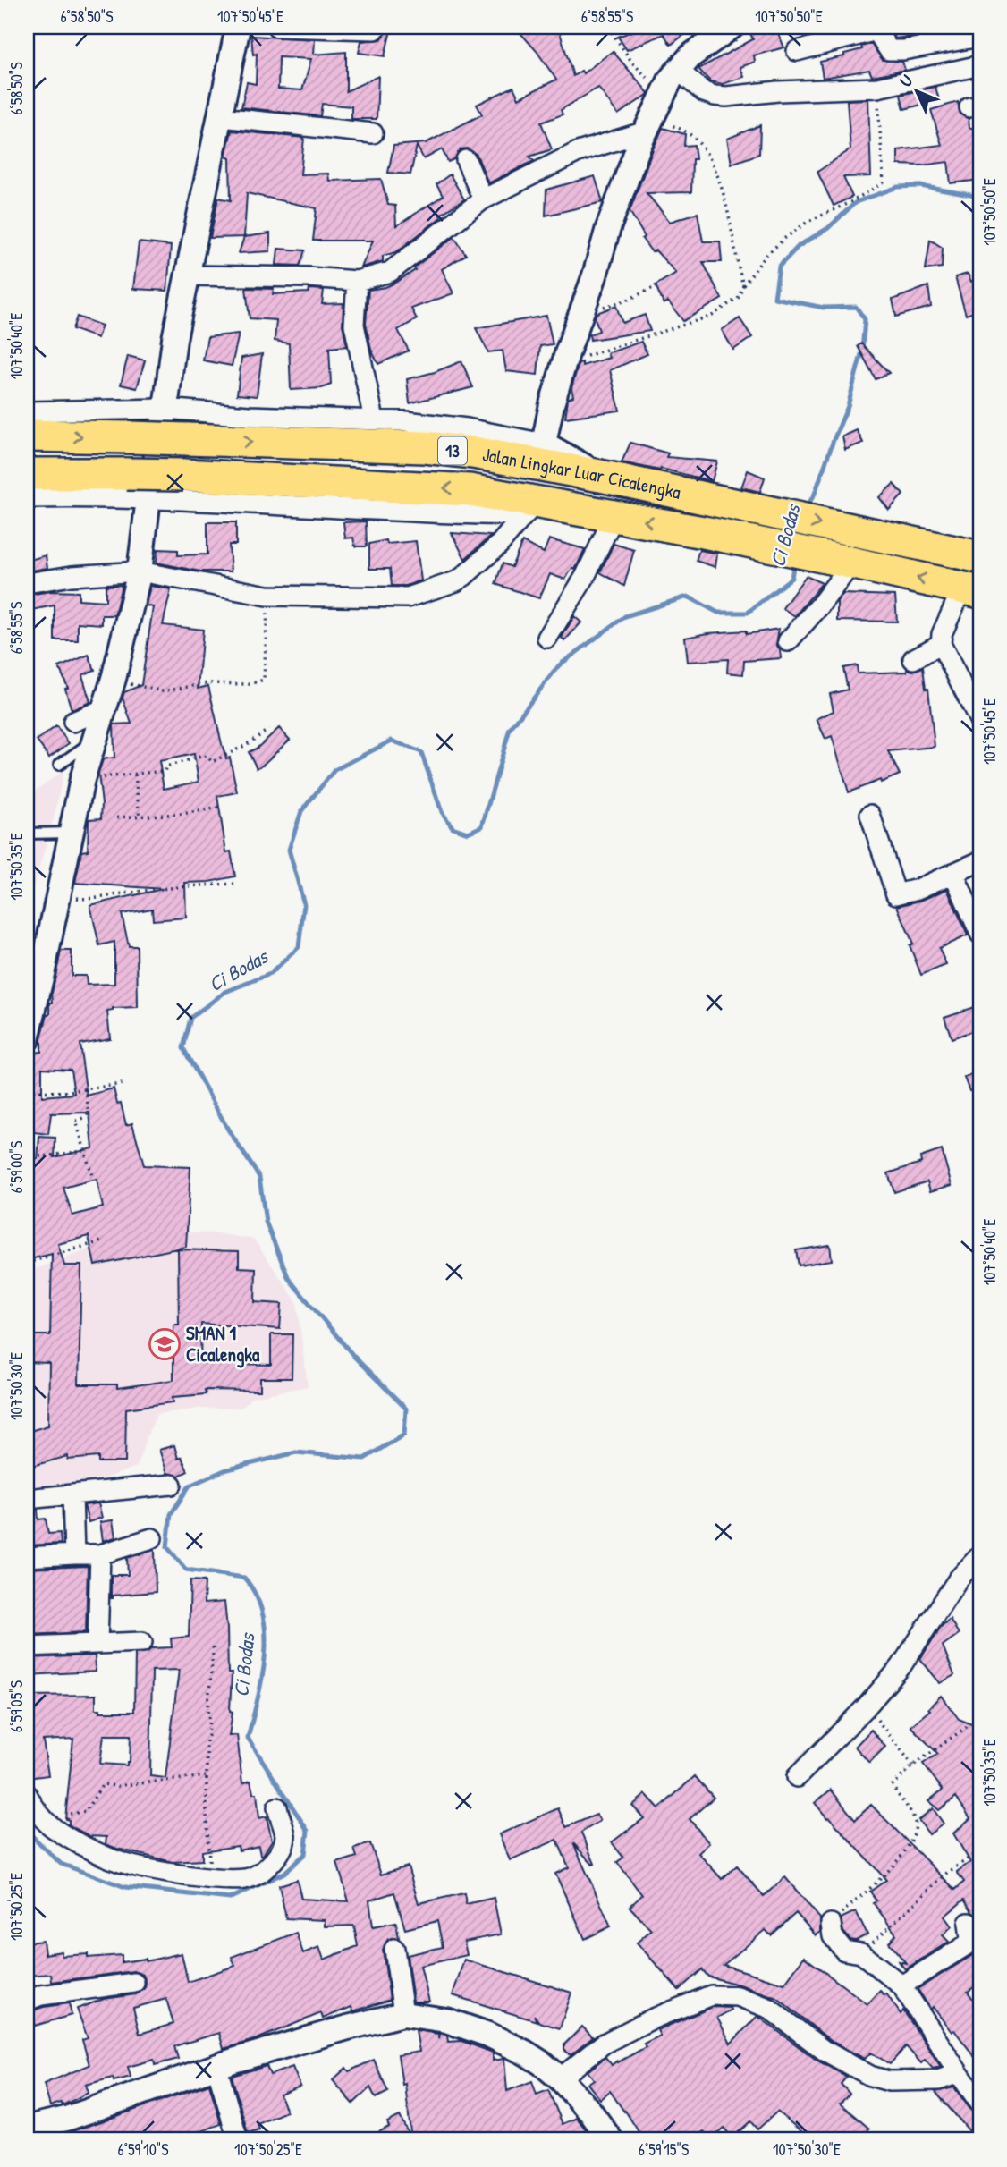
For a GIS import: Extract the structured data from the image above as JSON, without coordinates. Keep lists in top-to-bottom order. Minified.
{"streets":{"highway":["13","Jalan Lingkar Luar Cicalengka"]},"water":["Ci Bodas"],"places":{"school or university":["SMAN 1 Cicalengka"]},"north":"top left","coordinates":["6°58'50\"S","107°50'45\"E","6°58'55\"S","107°50'50\"E","107°50'40\"E","107°50'35\"E","6°59'00\"S","107°50'30\"E","6°59'05\"S","107°50'25\"E","6°59'10\"S","6°59'15\"S"]}
